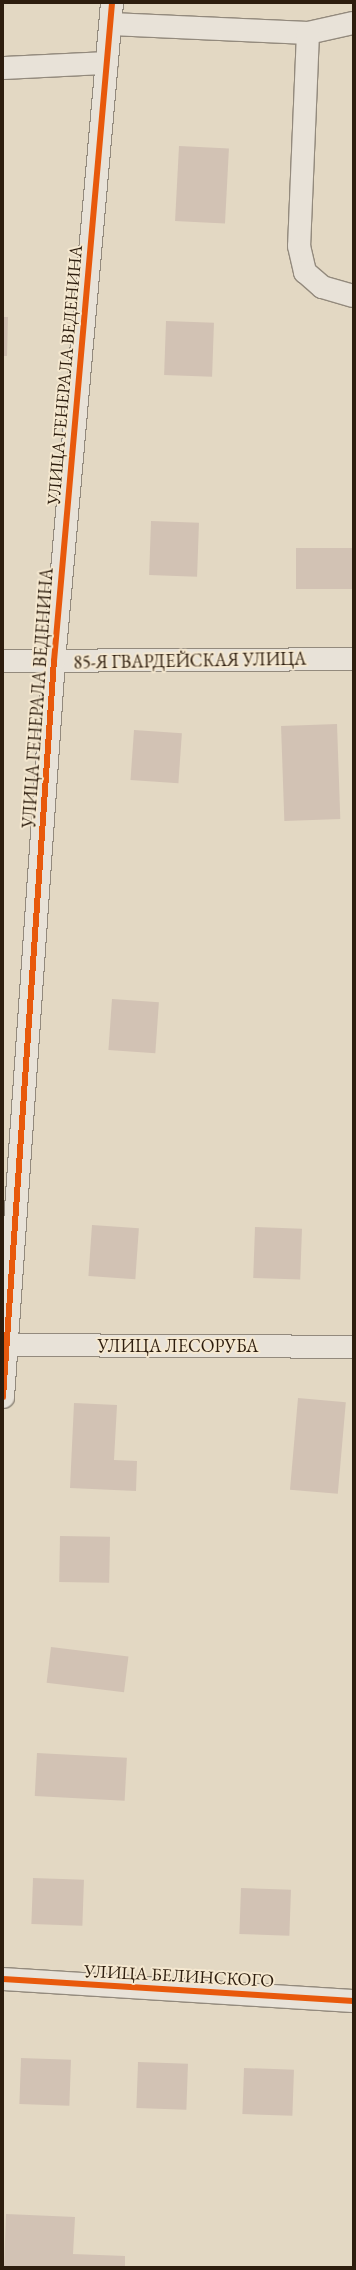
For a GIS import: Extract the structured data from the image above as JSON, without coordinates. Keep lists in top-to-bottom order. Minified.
{"streets":{"street":["УЛИЦА ГЕНЕРАЛА ВЕДЕНИНА","85-Я ГВАРДЕЙСКАЯ УЛИЦА","УЛИЦА ЛЕСОРУБА","УЛИЦА БЕЛИНСКОГО"]},"crossings":[["УЛИЦА ГЕНЕРАЛА ВЕДЕНИНА","85-Я ГВАРДЕЙСКАЯ УЛИЦА"],["УЛИЦА ГЕНЕРАЛА ВЕДЕНИНА","УЛИЦА ЛЕСОРУБА"]]}
